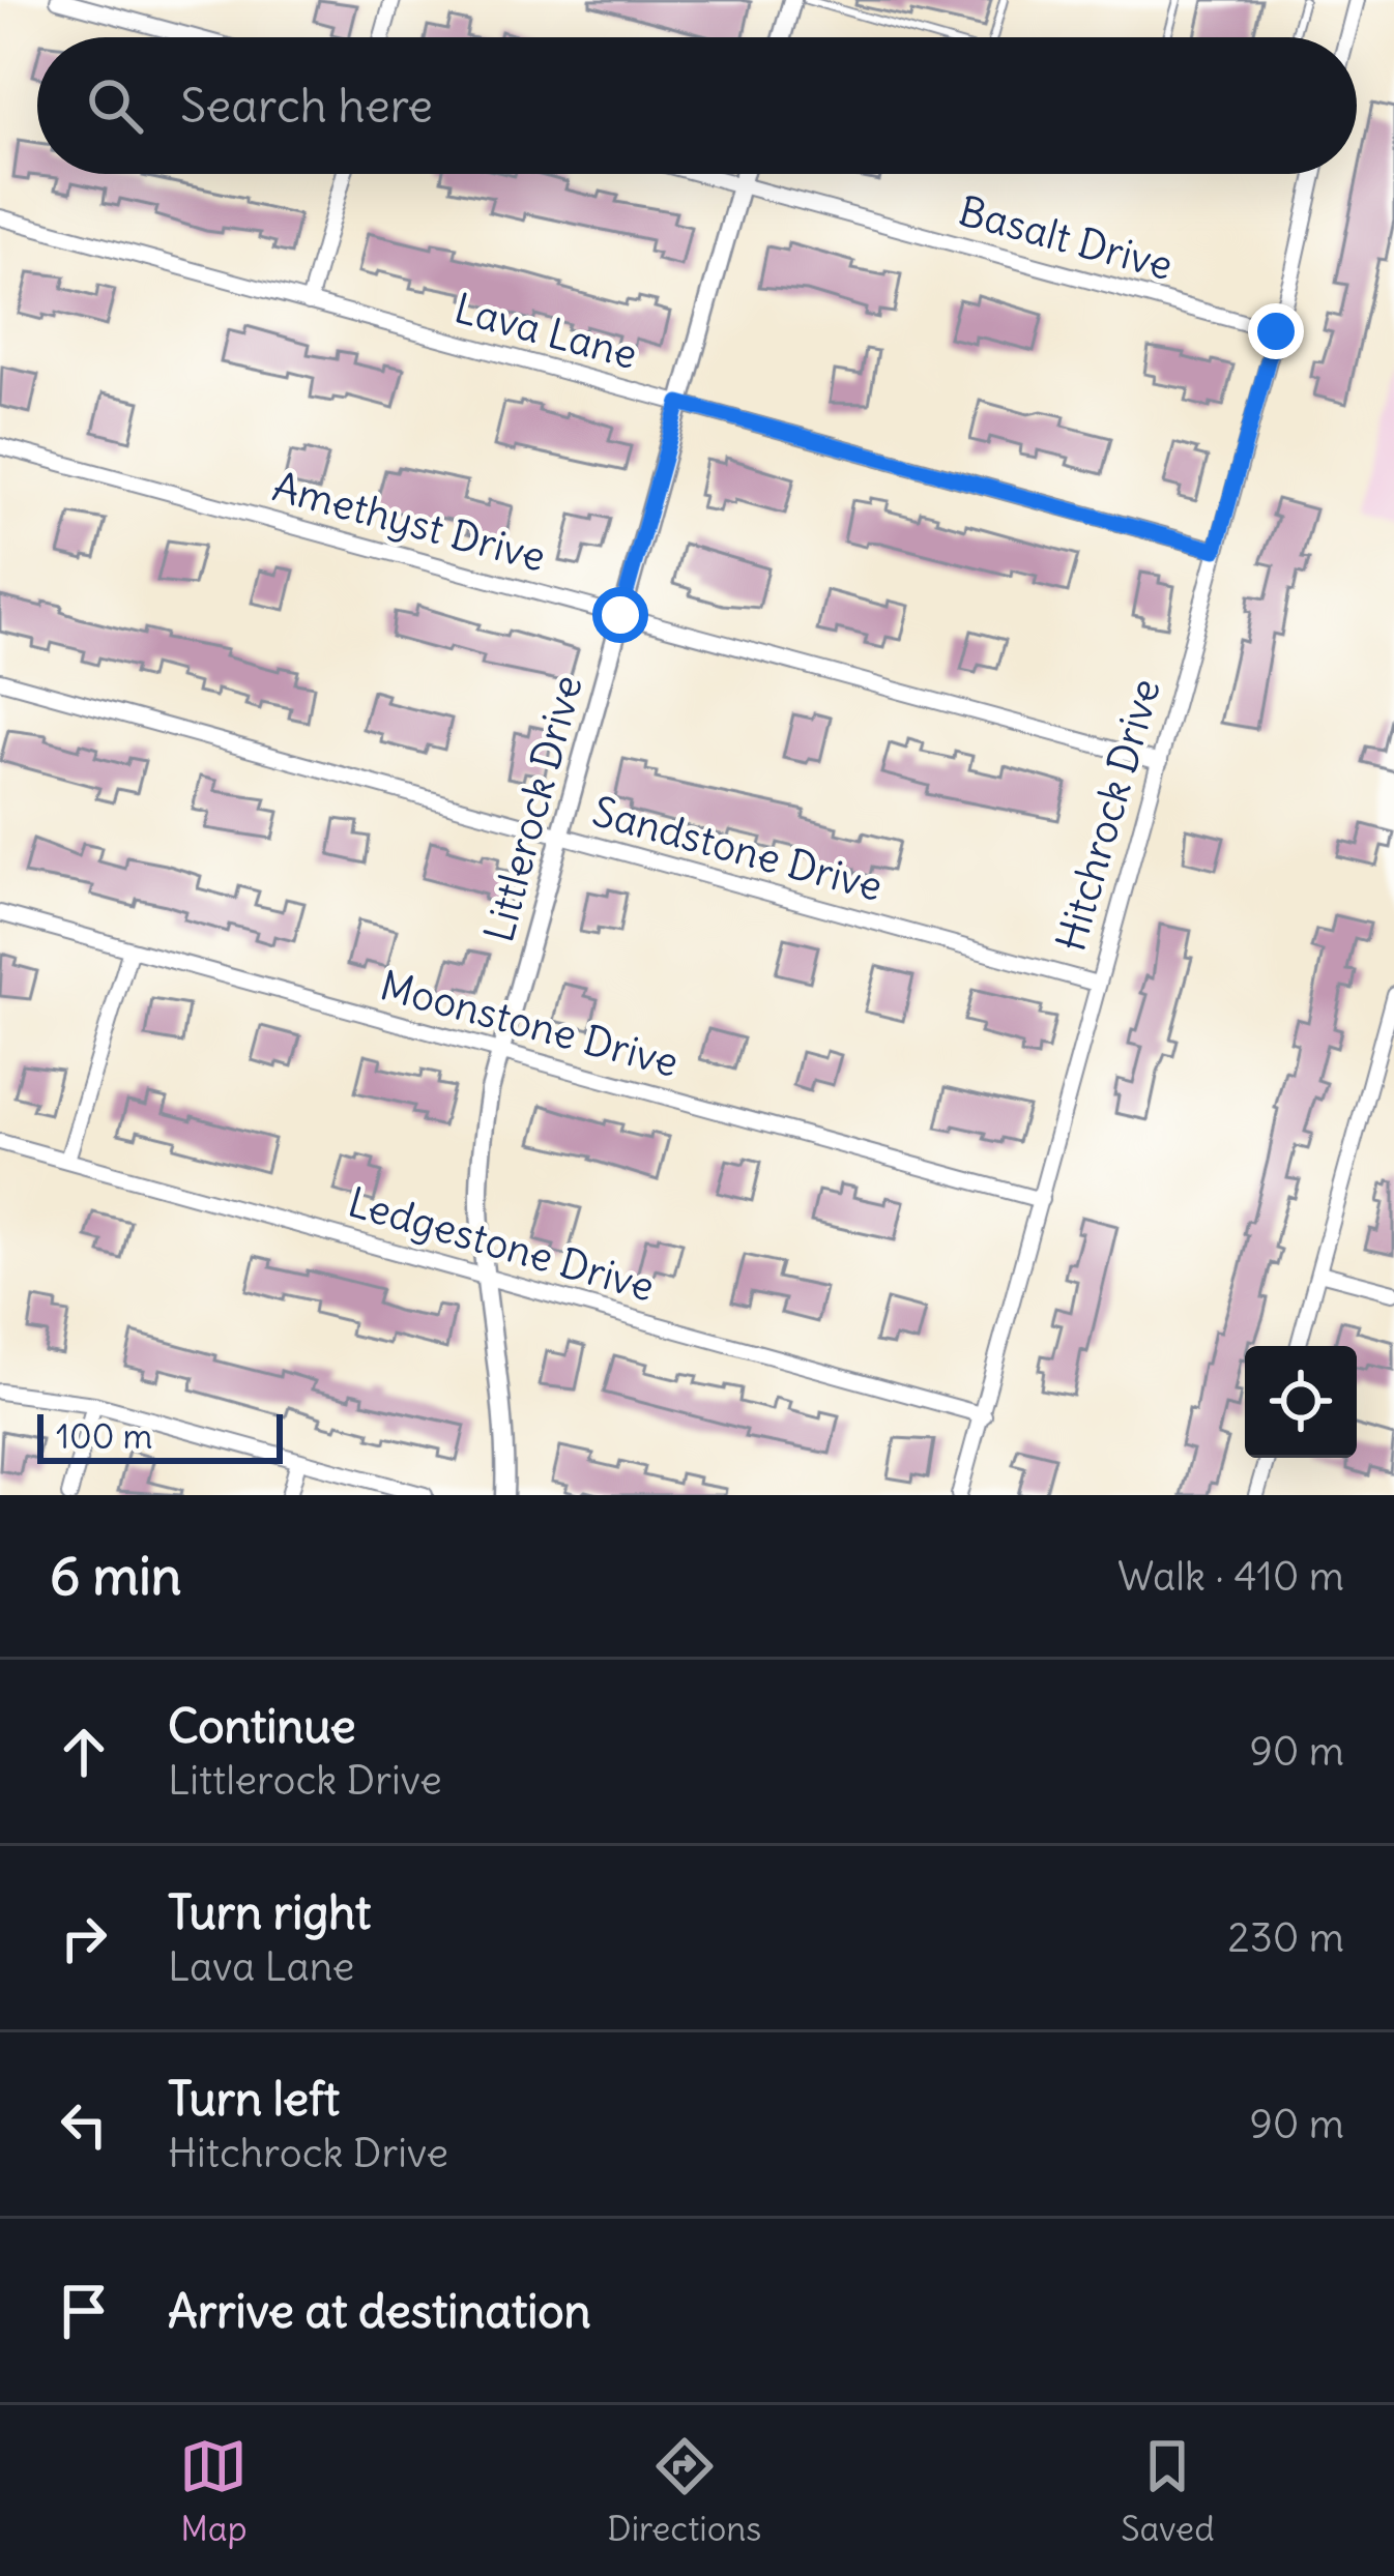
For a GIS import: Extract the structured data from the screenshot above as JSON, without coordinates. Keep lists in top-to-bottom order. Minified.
{"streets":{"street":["Basalt Drive","Lava Lane","Amethyst Drive","Littlerock Drive","Hitchrock Drive","Sandstone Drive","Moonstone Drive","Ledgestone Drive"]},"crossings":[["Basalt Drive","Littlerock Drive"],["Basalt Drive","Hitchrock Drive"],["Lava Lane","Littlerock Drive"],["Lava Lane","Hitchrock Drive"],["Amethyst Drive","Littlerock Drive"],["Amethyst Drive","Hitchrock Drive"],["Littlerock Drive","Sandstone Drive"],["Littlerock Drive","Moonstone Drive"],["Littlerock Drive","Ledgestone Drive"],["Hitchrock Drive","Sandstone Drive"],["Hitchrock Drive","Moonstone Drive"],["Hitchrock Drive","Ledgestone Drive"]],"scale_bar":"100 m","page":{"search":"Search here","scale":"100 m","heading":["6 min","Walk · 410 m"],"list":[["Continue","Littlerock Drive","90 m"],["Turn right","Lava Lane","230 m"],["Turn left","Hitchrock Drive","90 m"],"Arrive at destination"],"nav":["Map","Directions","Saved"]}}
